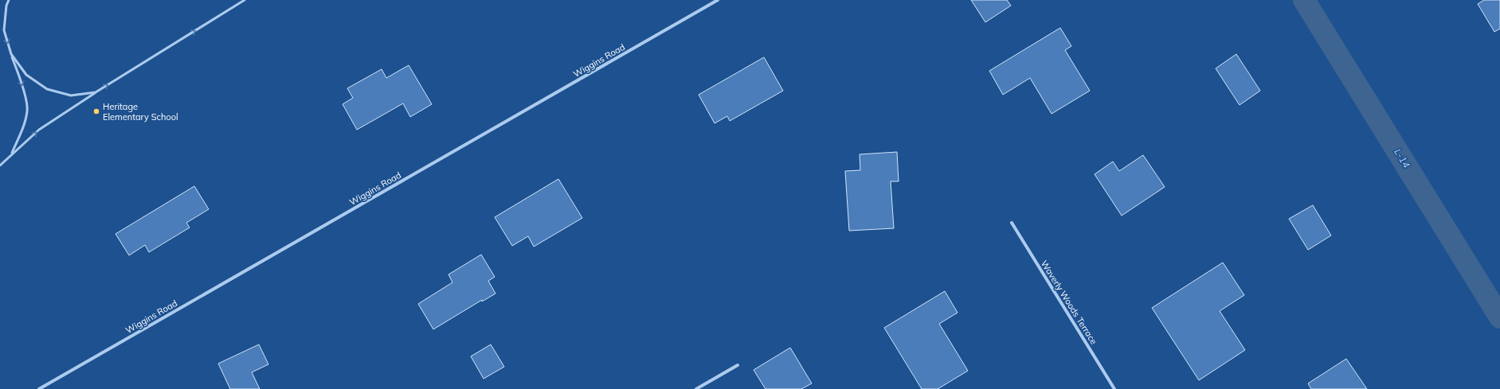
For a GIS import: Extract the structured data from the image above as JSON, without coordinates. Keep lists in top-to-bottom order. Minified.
{"streets":{"street":["Wiggins Road","Waverly Woods Terrace"]},"water":["L-14"],"places":["Heritage Elementary School"]}
